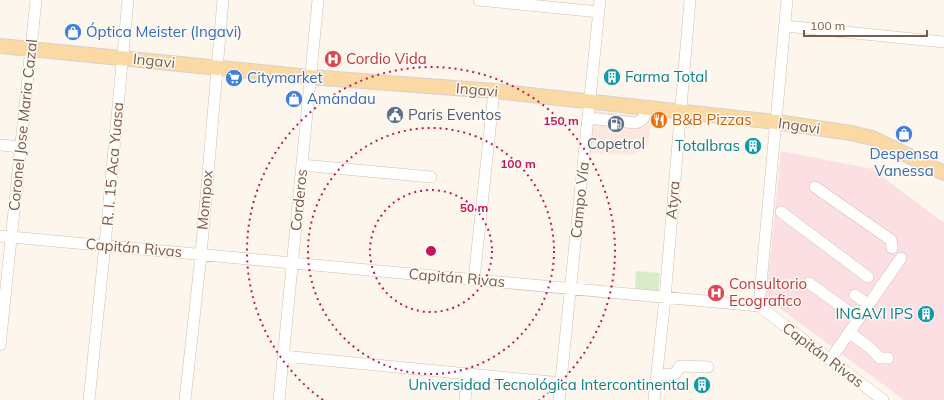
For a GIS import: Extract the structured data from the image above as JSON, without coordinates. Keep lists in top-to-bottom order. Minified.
{"streets":{"main road":["Ingavi"],"street":["Coronel Jose Maria Cazal","R. I. 15 Aca Yuasa","Mompox","Corderos","Campo Vía","Atyra","Capitán Rivas"]},"crossings":[["Ingavi","Coronel Jose Maria Cazal"],["Ingavi","R. I. 15 Aca Yuasa"],["Ingavi","Mompox"],["Ingavi","Corderos"],["Ingavi","Campo Vía"],["Ingavi","Atyra"],["Coronel Jose Maria Cazal","Capitán Rivas"],["R. I. 15 Aca Yuasa","Capitán Rivas"],["Mompox","Capitán Rivas"],["Corderos","Capitán Rivas"],["Campo Vía","Capitán Rivas"],["Atyra","Capitán Rivas"]],"places":{"shop":["Óptica Meister (Ingavi)","Amandau","Despensa Vanessa"],"hospital":["Cordio Vida","Consultorio Ecografico"],"building":["Farma Total","Totalbras","INGAVI IPS","Universidad Tecnológica Intercontinental"],"supermarket":["Citymarket"],"public building":["Paris Eventos"],"restaurant":["B&B Pizzas"],"fuel station":["Copetrol"]},"scale_bar":"100 m","rings":["150 m","100 m","50 m"]}
